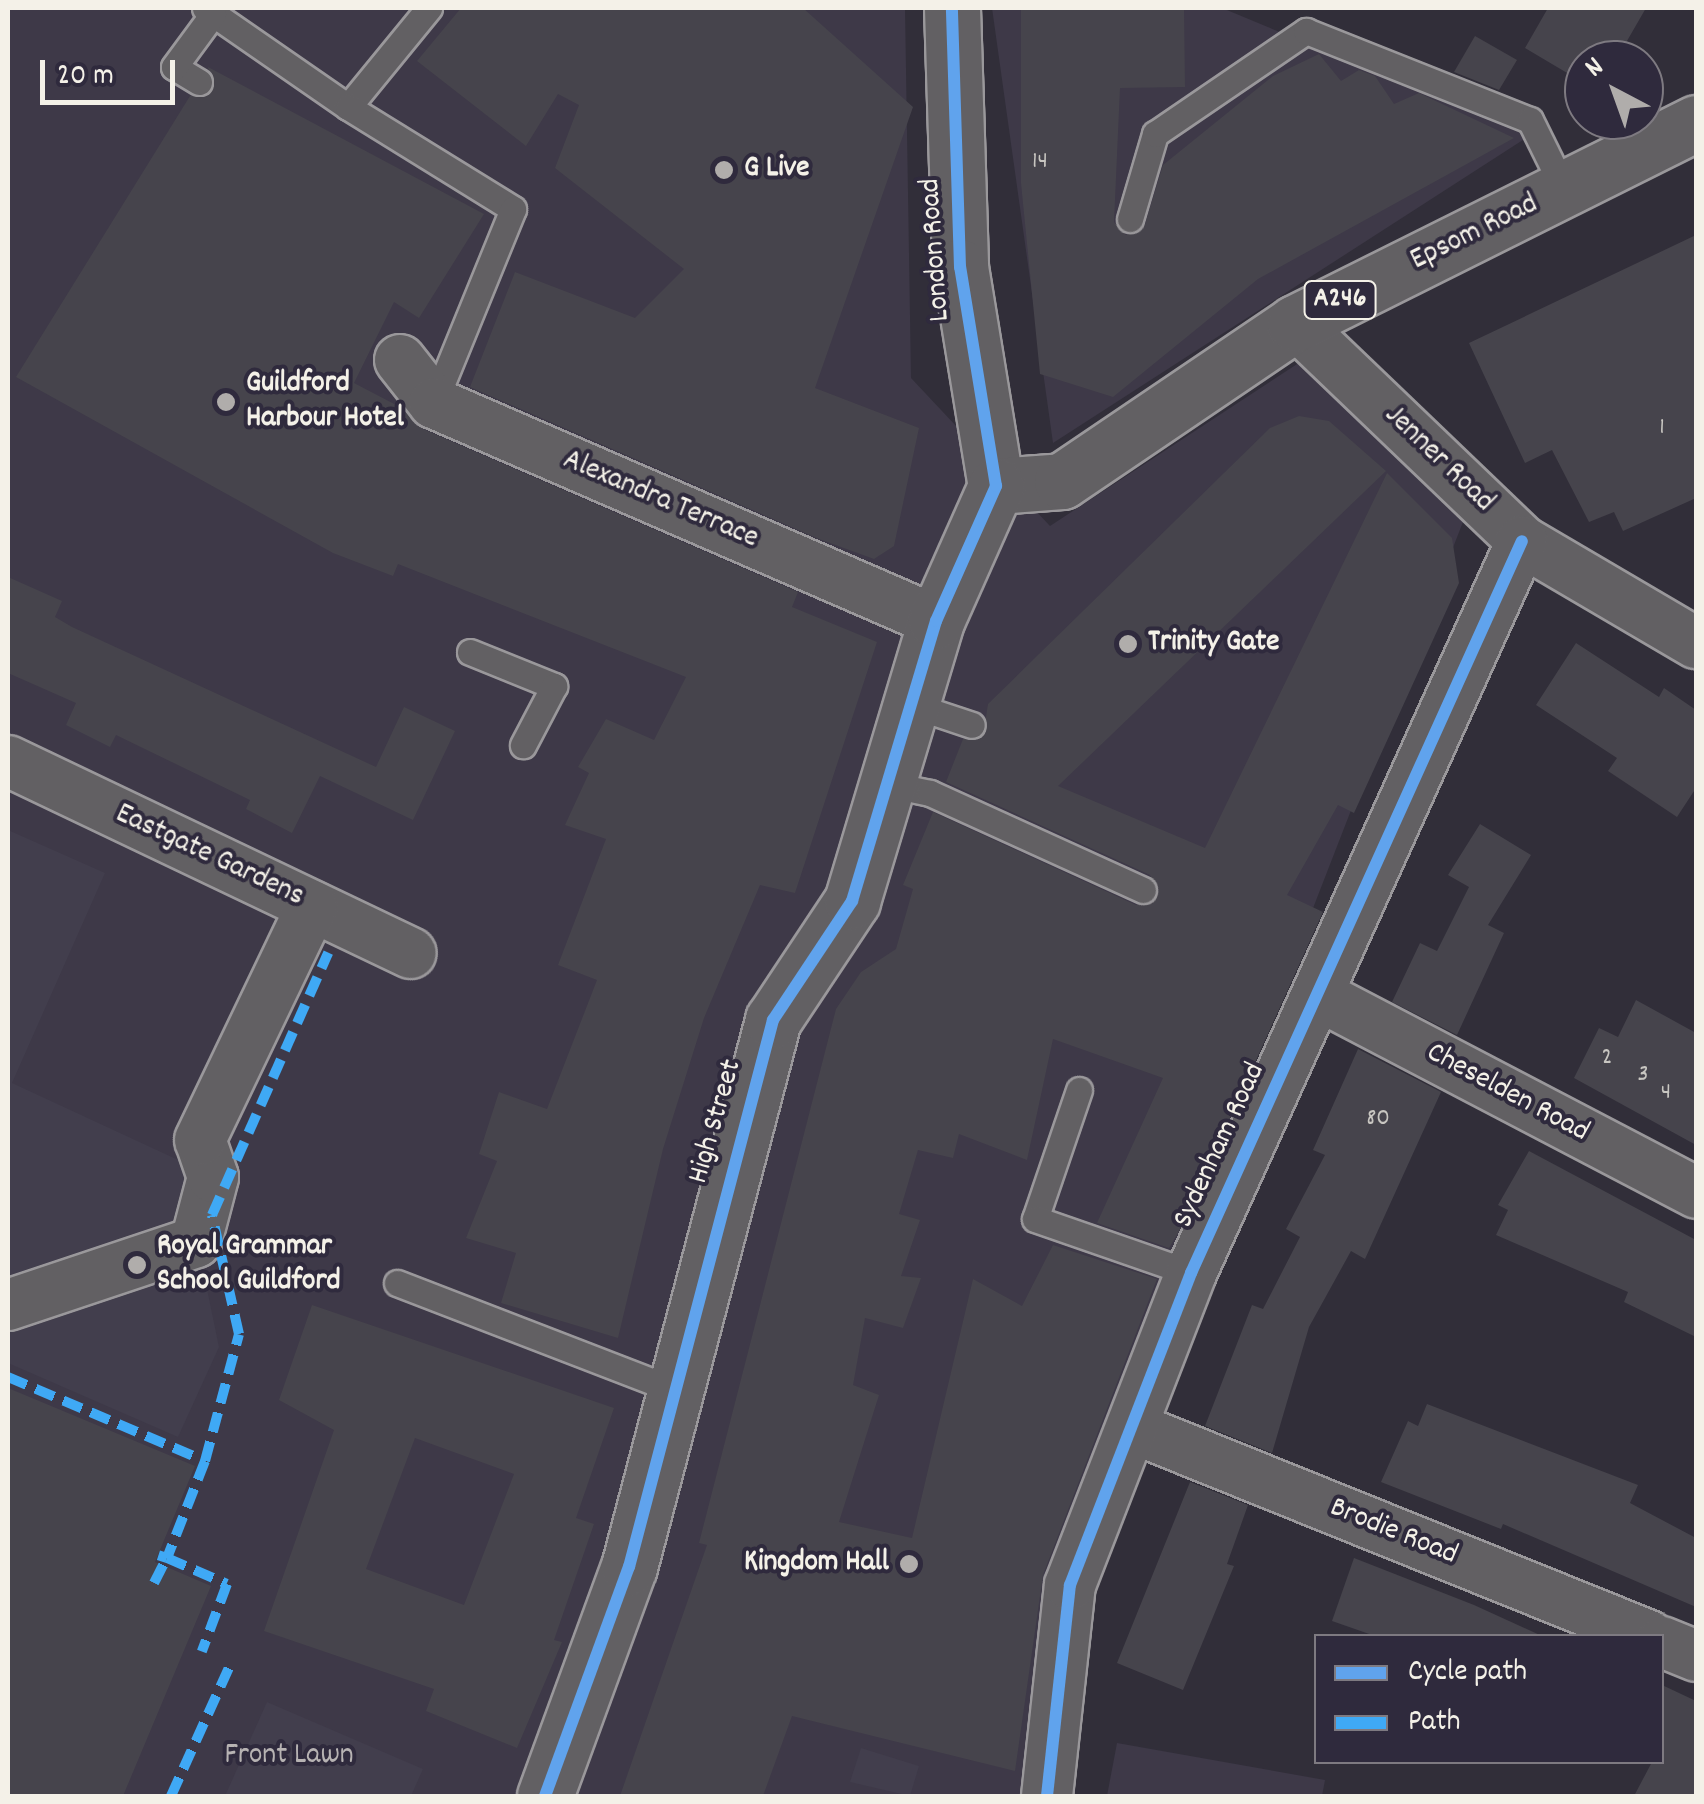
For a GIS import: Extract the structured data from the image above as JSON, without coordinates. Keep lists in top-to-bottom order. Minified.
{"streets":{"main road":["Epsom Road","London Road","A246","High Street"],"street":["Jenner Road","Alexandra Terrace","Eastgate Gardens","Cheselden Road","Sydenham Road","Brodie Road"]},"crossings":[["Epsom Road","London Road"],["Epsom Road","Jenner Road"],["Epsom Road","High Street"],["London Road","High Street"],["Jenner Road","Sydenham Road"],["Alexandra Terrace","High Street"],["Cheselden Road","Sydenham Road"],["Sydenham Road","Brodie Road"]],"parks":["Front Lawn"],"places":["G Live","Guildford Harbour Hotel","Trinity Gate","Royal Grammar School Guildford","Kingdom Hall"],"house_numbers":["14","1","2","3","4","80"],"legend":["Cycle path","Path"],"scale_bar":"20 m","north":"top left"}
